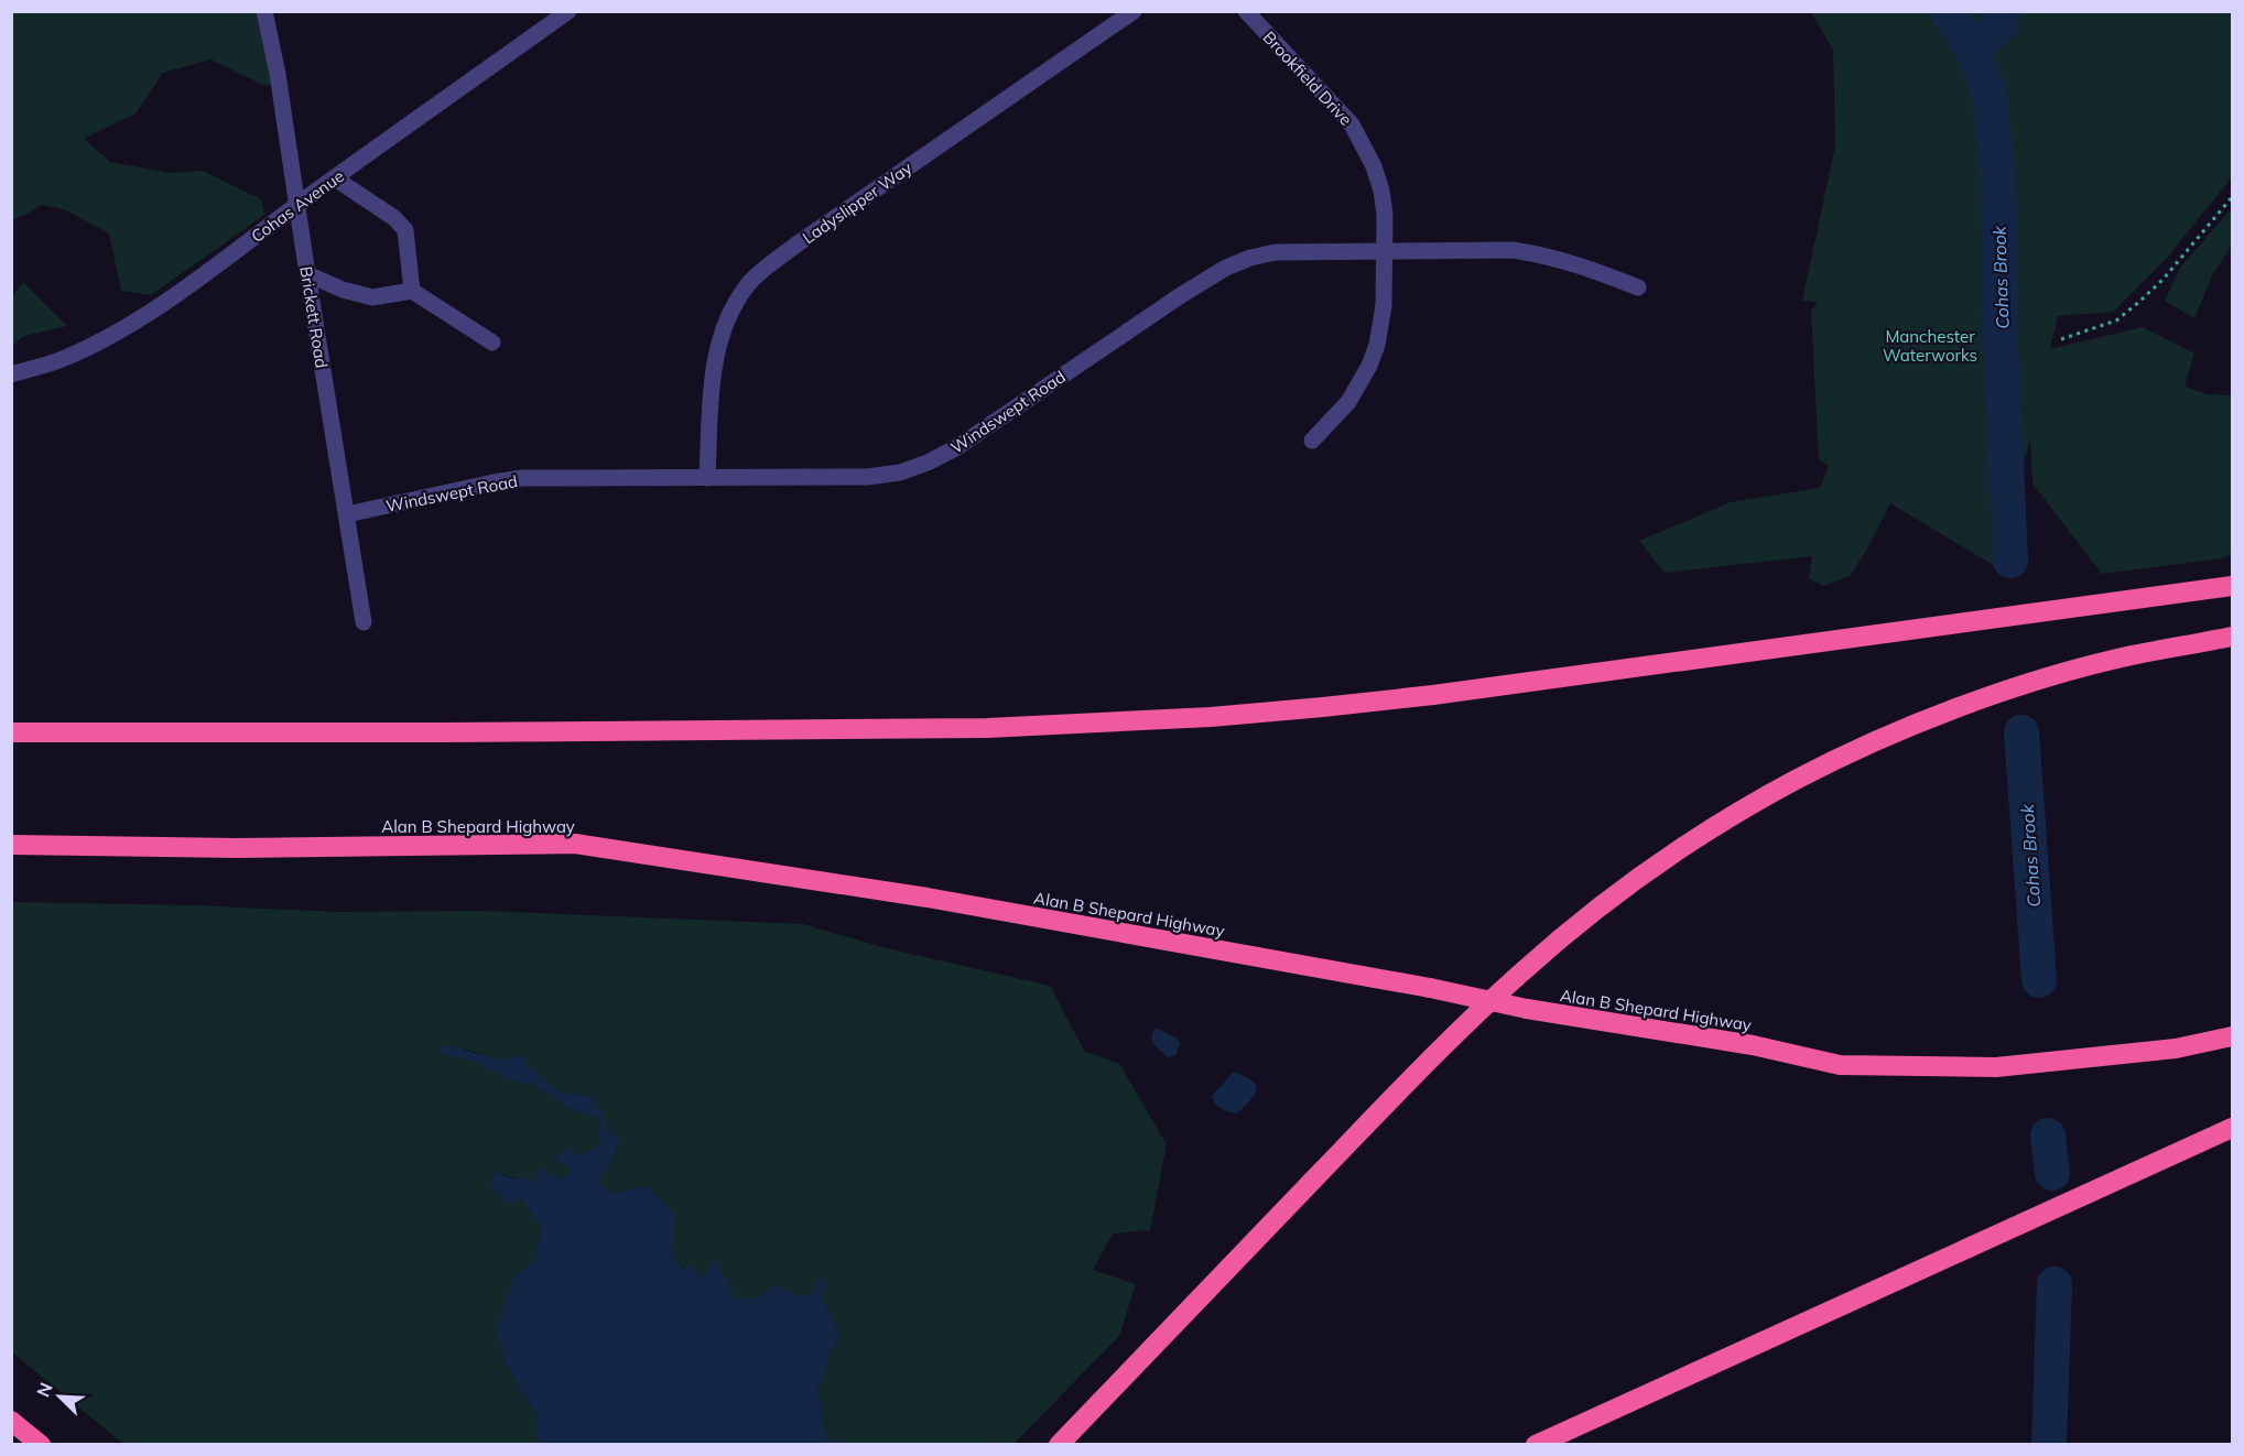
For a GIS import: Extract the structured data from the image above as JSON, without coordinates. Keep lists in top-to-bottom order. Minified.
{"streets":{"highway":["Alan B Shepard Highway"],"street":["Brookfield Drive","Ladyslipper Way","Cohas Avenue","Brickett Road","Windswept Road"]},"crossings":[["Brookfield Drive","Windswept Road"],["Ladyslipper Way","Windswept Road"],["Cohas Avenue","Brickett Road"],["Brickett Road","Windswept Road"]],"water":["Cohas Brook"],"parks":["Manchester Waterworks"],"north":"top left"}
